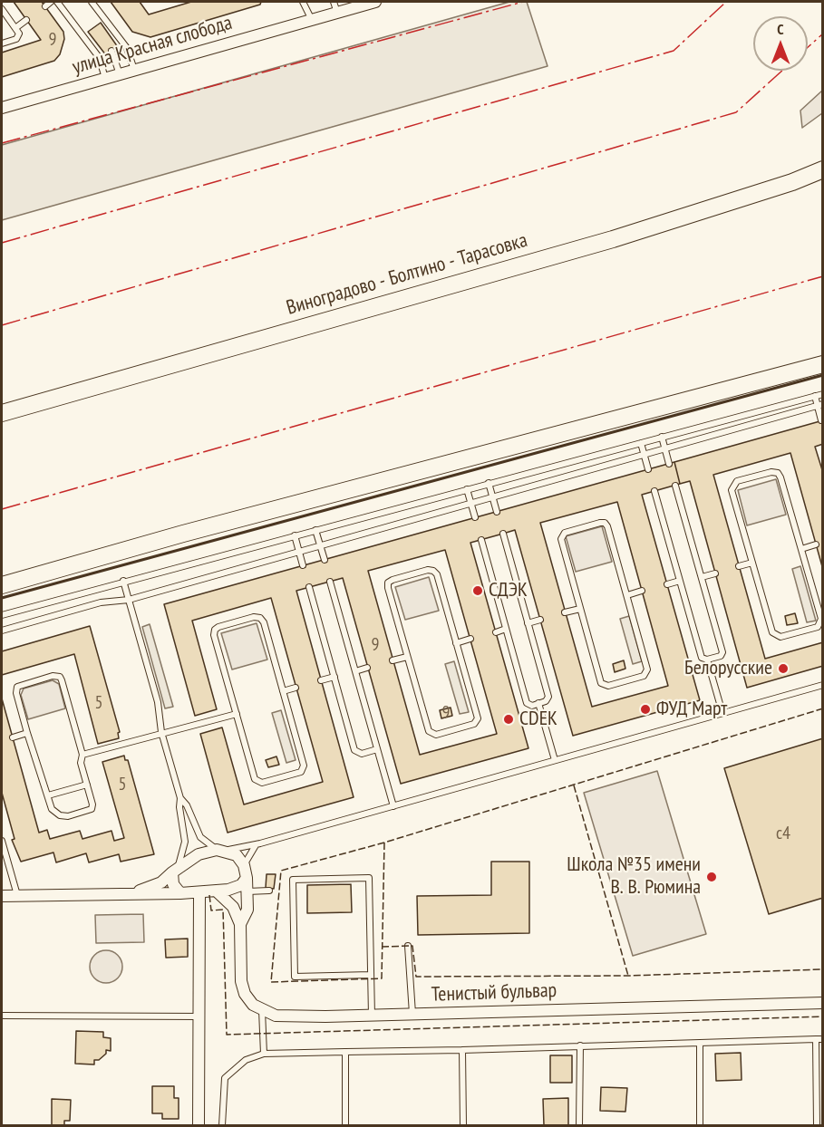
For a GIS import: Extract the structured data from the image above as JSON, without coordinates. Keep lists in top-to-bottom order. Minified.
{"streets":{"main road":["Виноградово - Болтино - Тарасовка"],"street":["улица Красная слобода","Тенистый бульвар"]},"places":["СДЭК","Белорусские","ФУД Март","CDEK","Школа №35 имени В. В. Рюмина"],"house_numbers":["9","9","5","9","5","с4"],"north":"top"}
